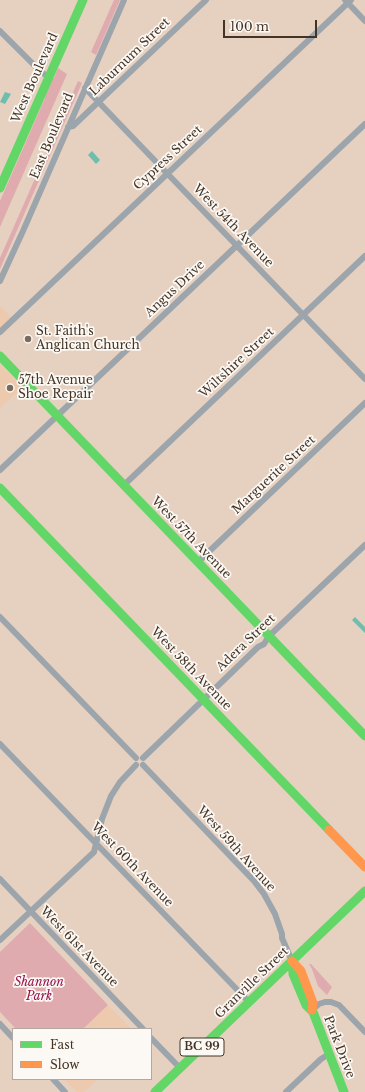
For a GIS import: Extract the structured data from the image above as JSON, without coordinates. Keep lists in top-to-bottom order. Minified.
{"streets":{"main road":["West Boulevard","West 57th Avenue","West 58th Avenue","Granville Street","BC 99","Park Drive"],"street":["Laburnum Street","East Boulevard","Cypress Street","West 54th Avenue","Angus Drive","Wiltshire Street","Marguerite Street","Adera Street","West 59th Avenue","West 60th Avenue","West 61st Avenue"]},"crossings":[["Laburnum Street","East Boulevard"],["Laburnum Street","West 54th Avenue"],["East Boulevard","West 54th Avenue"],["Cypress Street","West 54th Avenue"],["West 54th Avenue","Angus Drive"],["West 54th Avenue","Wiltshire Street"],["Angus Drive","West 57th Avenue"],["Wiltshire Street","West 57th Avenue"],["Marguerite Street","West 57th Avenue"],["West 57th Avenue","Adera Street"],["Adera Street","West 58th Avenue"],["Adera Street","West 59th Avenue"],["Adera Street","West 60th Avenue"],["Adera Street","West 61st Avenue"],["West 59th Avenue","Granville Street"],["West 59th Avenue","Park Drive"],["West 60th Avenue","Granville Street"],["Granville Street","Park Drive"]],"parks":["Shannon Park"],"places":["St. Faith's Anglican Church","57th Avenue Shoe Repair"],"legend":["Fast","Slow"],"scale_bar":"100 m"}
